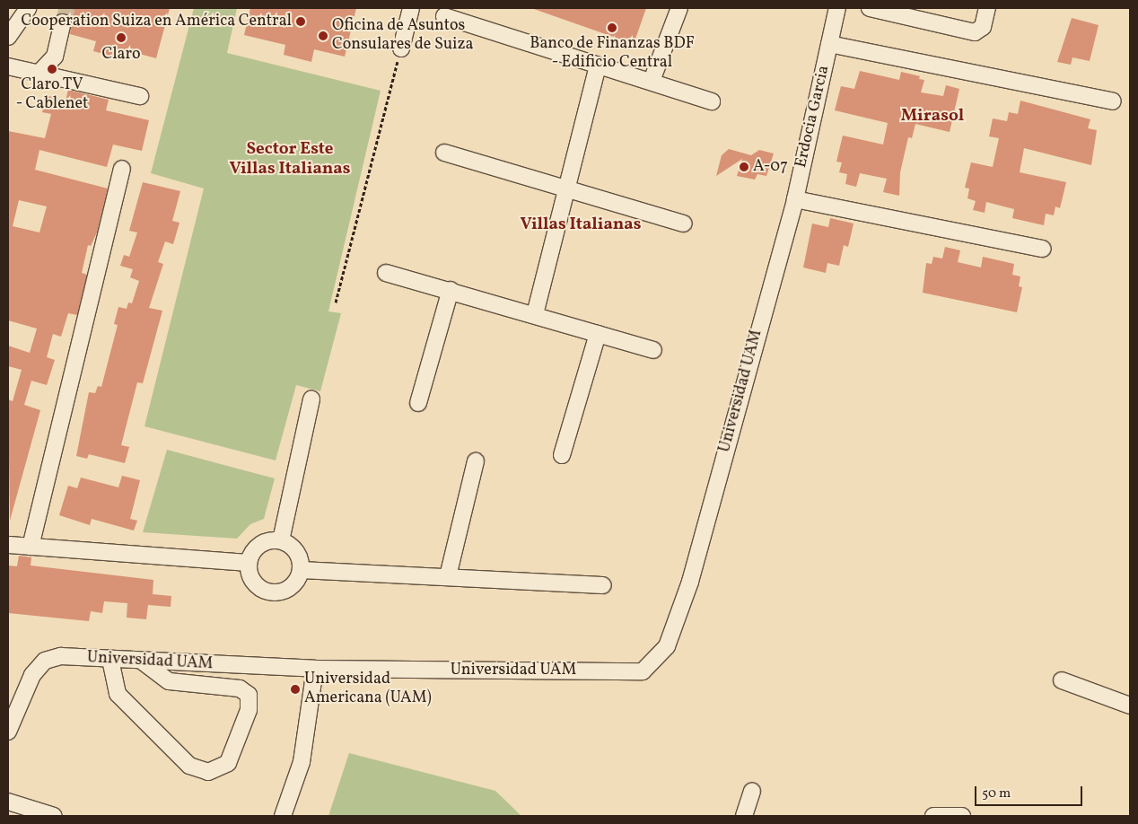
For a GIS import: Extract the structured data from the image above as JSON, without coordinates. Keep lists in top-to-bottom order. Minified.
{"streets":{"street":["Erdocia Garcia","Universidad UAM"]},"crossings":[["Erdocia Garcia","Universidad UAM"]],"districts":["Mirasol","Sector Este Villas Italianas","Villas Italianas"],"places":["Cooperation Suiza en América Central","Banco de Finanzas BDF - Edificio Central","Oficina de Asuntos Consulares de Suiza","Claro","Claro TV - Cablenet","A-07","Universidad Americana (UAM)"],"scale_bar":"50 m"}
